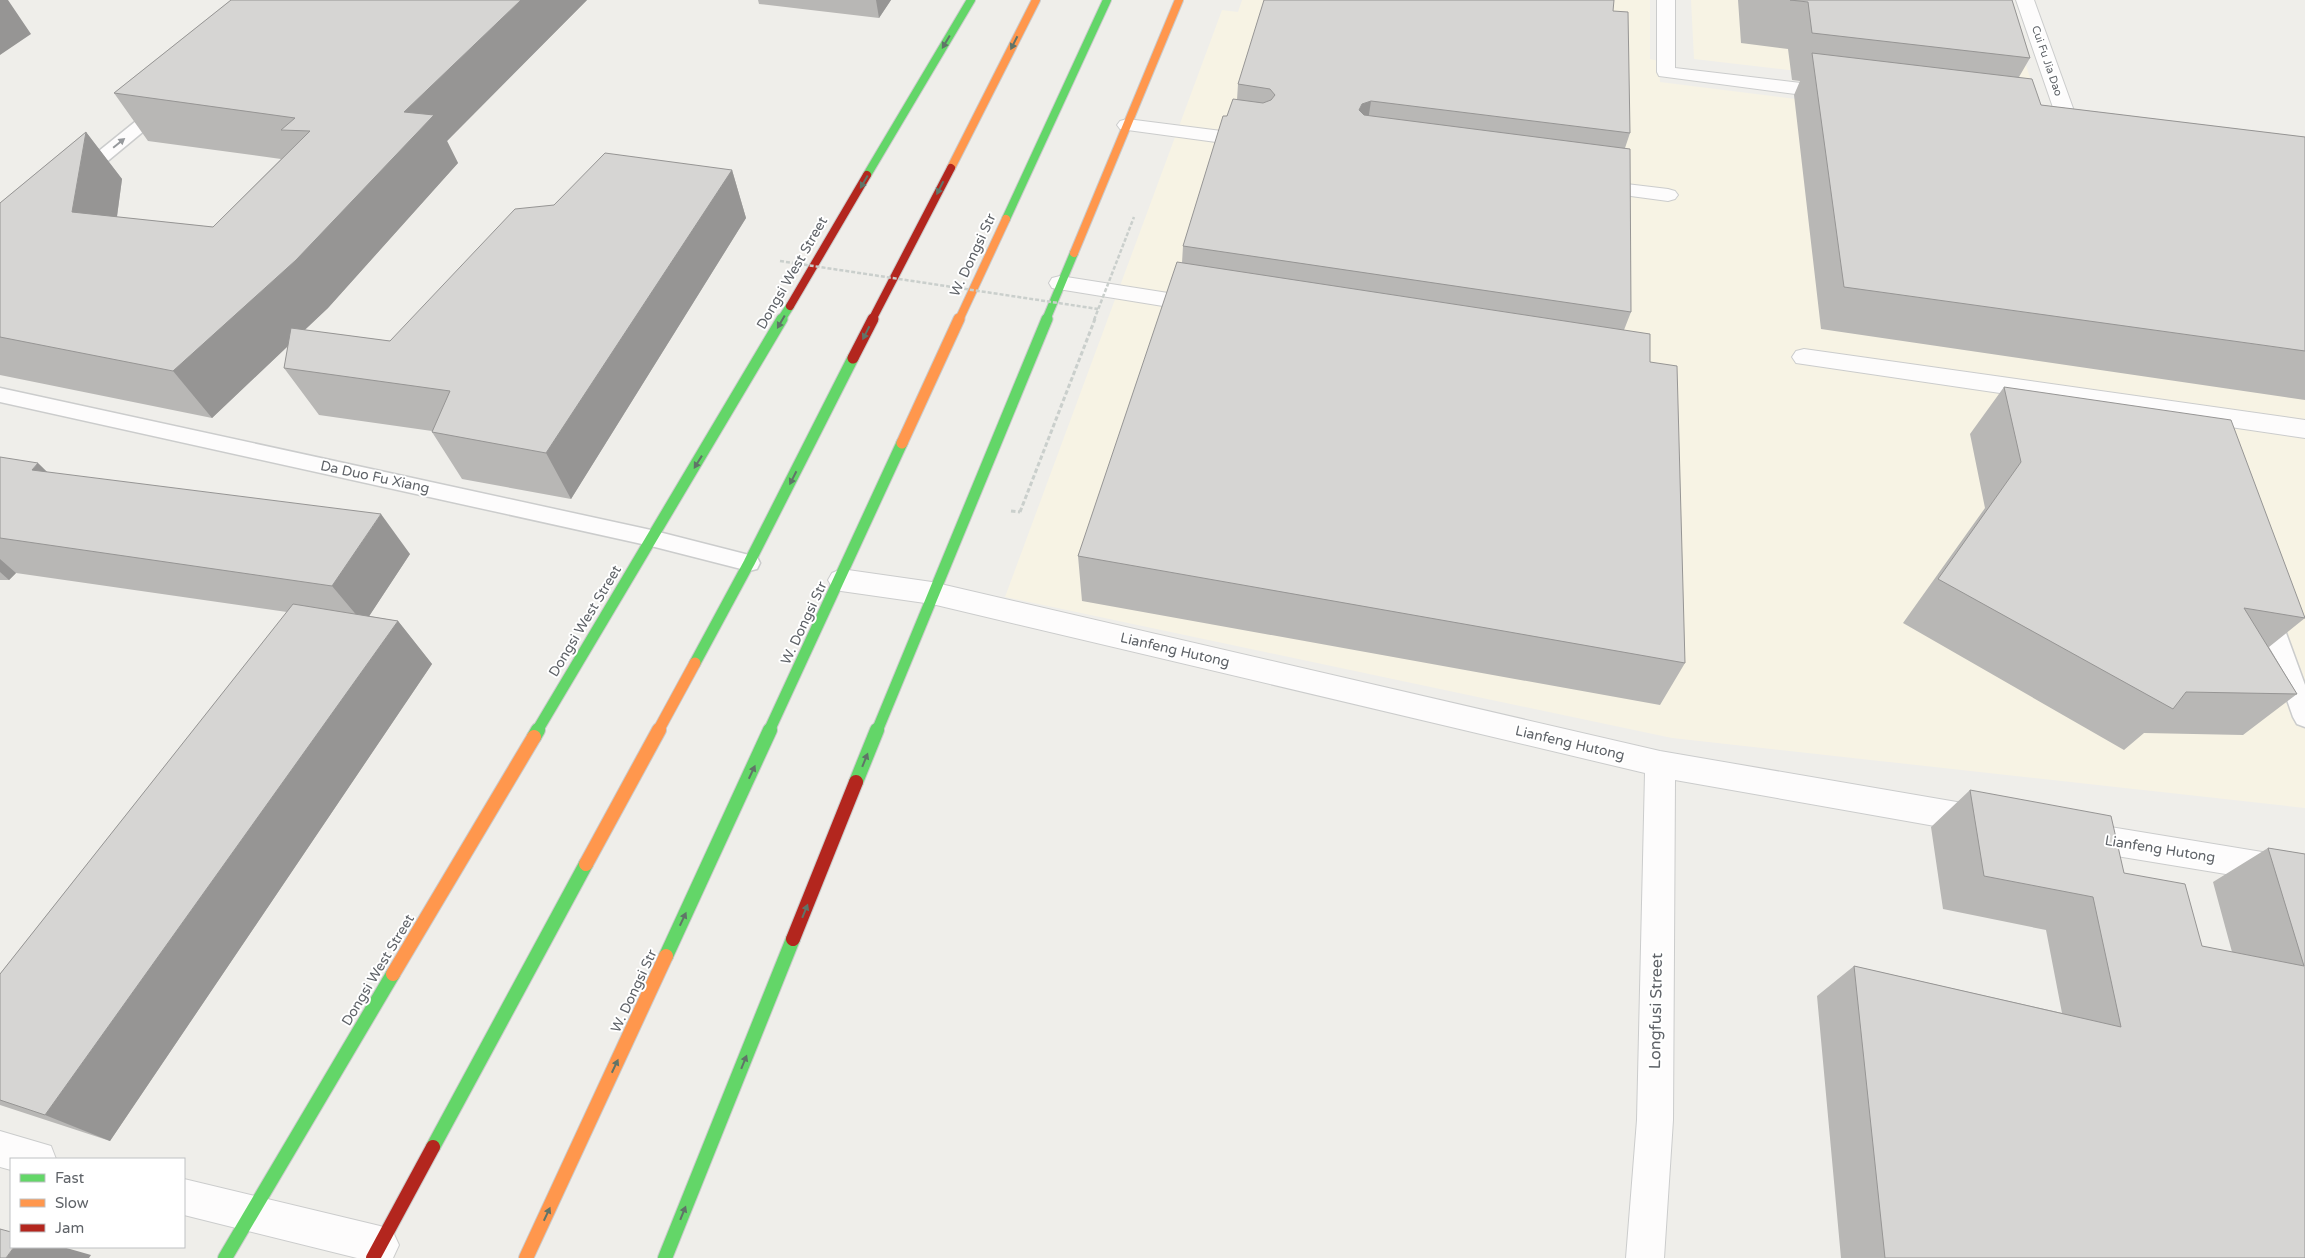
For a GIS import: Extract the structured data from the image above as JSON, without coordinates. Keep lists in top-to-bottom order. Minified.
{"streets":{"street":["Cui Fu Jia Dao","W. Dongsi Str","Dongsi West Street","Lianfeng Hutong","Longfusi Street"],"lane":["Da Duo Fu Xiang"]},"crossings":[["W. Dongsi Str","Lianfeng Hutong"],["Dongsi West Street","Da Duo Fu Xiang"],["Lianfeng Hutong","Longfusi Street"]],"legend":["Fast","Slow","Jam"]}
